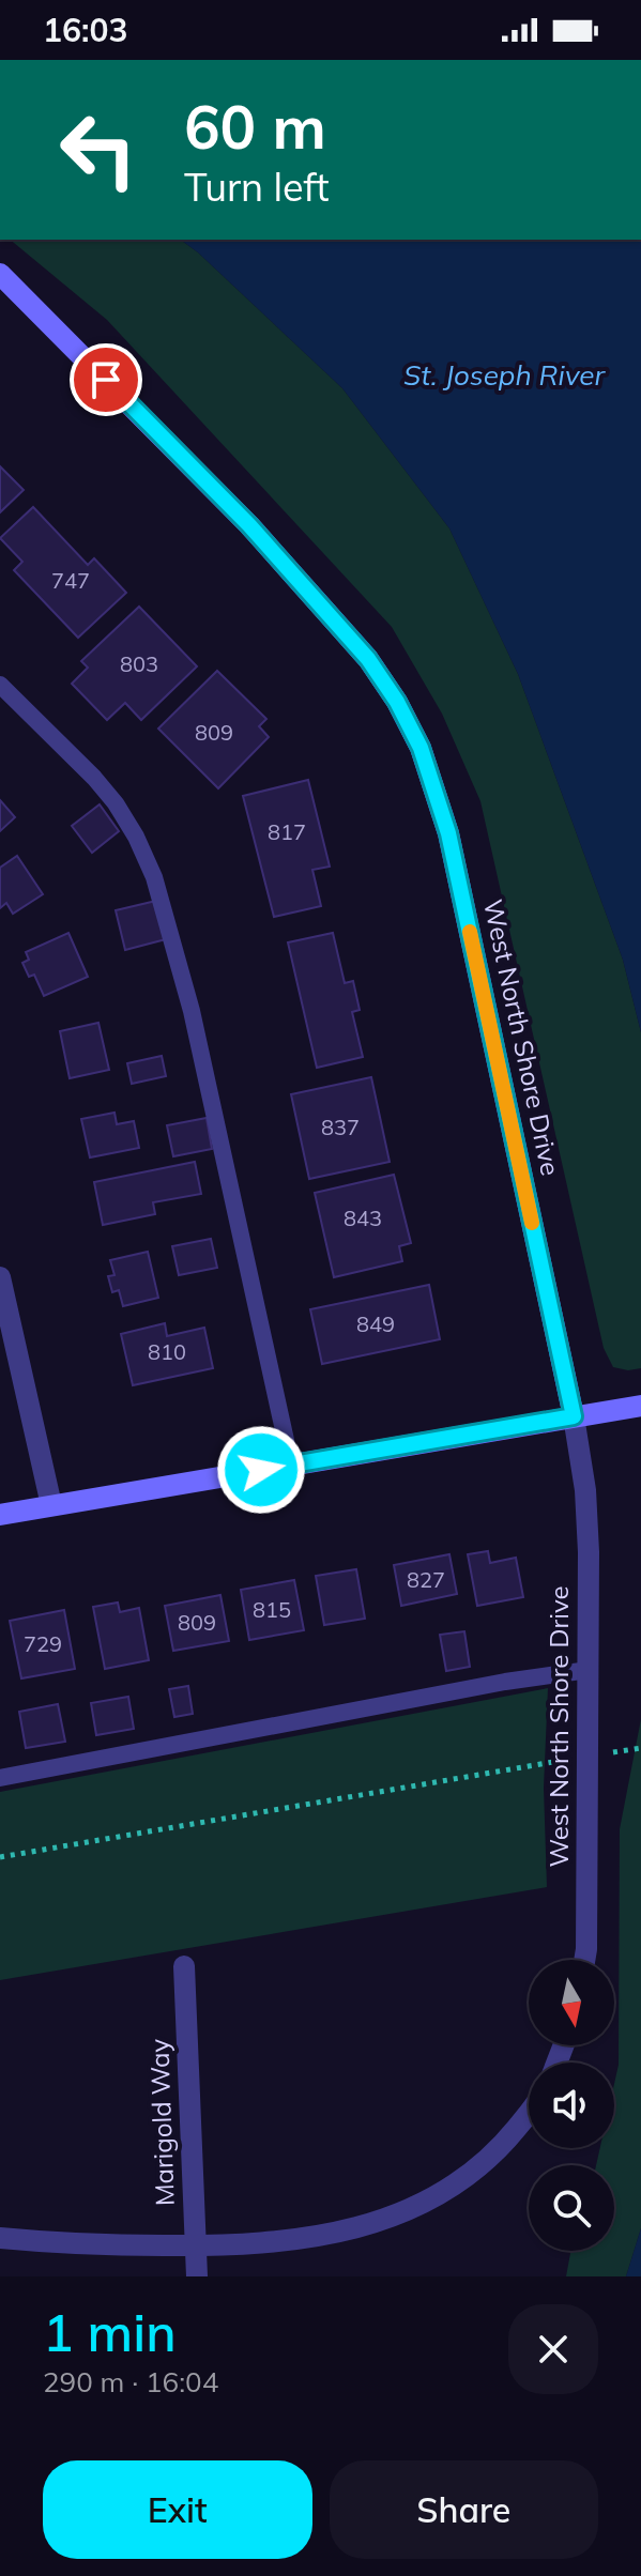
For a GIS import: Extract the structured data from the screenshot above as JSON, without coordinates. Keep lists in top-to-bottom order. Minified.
{"streets":{"street":["West North Shore Drive","Marigold Way"]},"water":["St. Joseph River"],"house_numbers":["747","803","809","817","837","843","849","810","827","815","809","729"],"north":"bottom","page":{"status":"16:03","turn":["60 m","Turn left"],"heading":["1 min","290 m · 16:04"],"buttons":["Exit","Share"]}}
